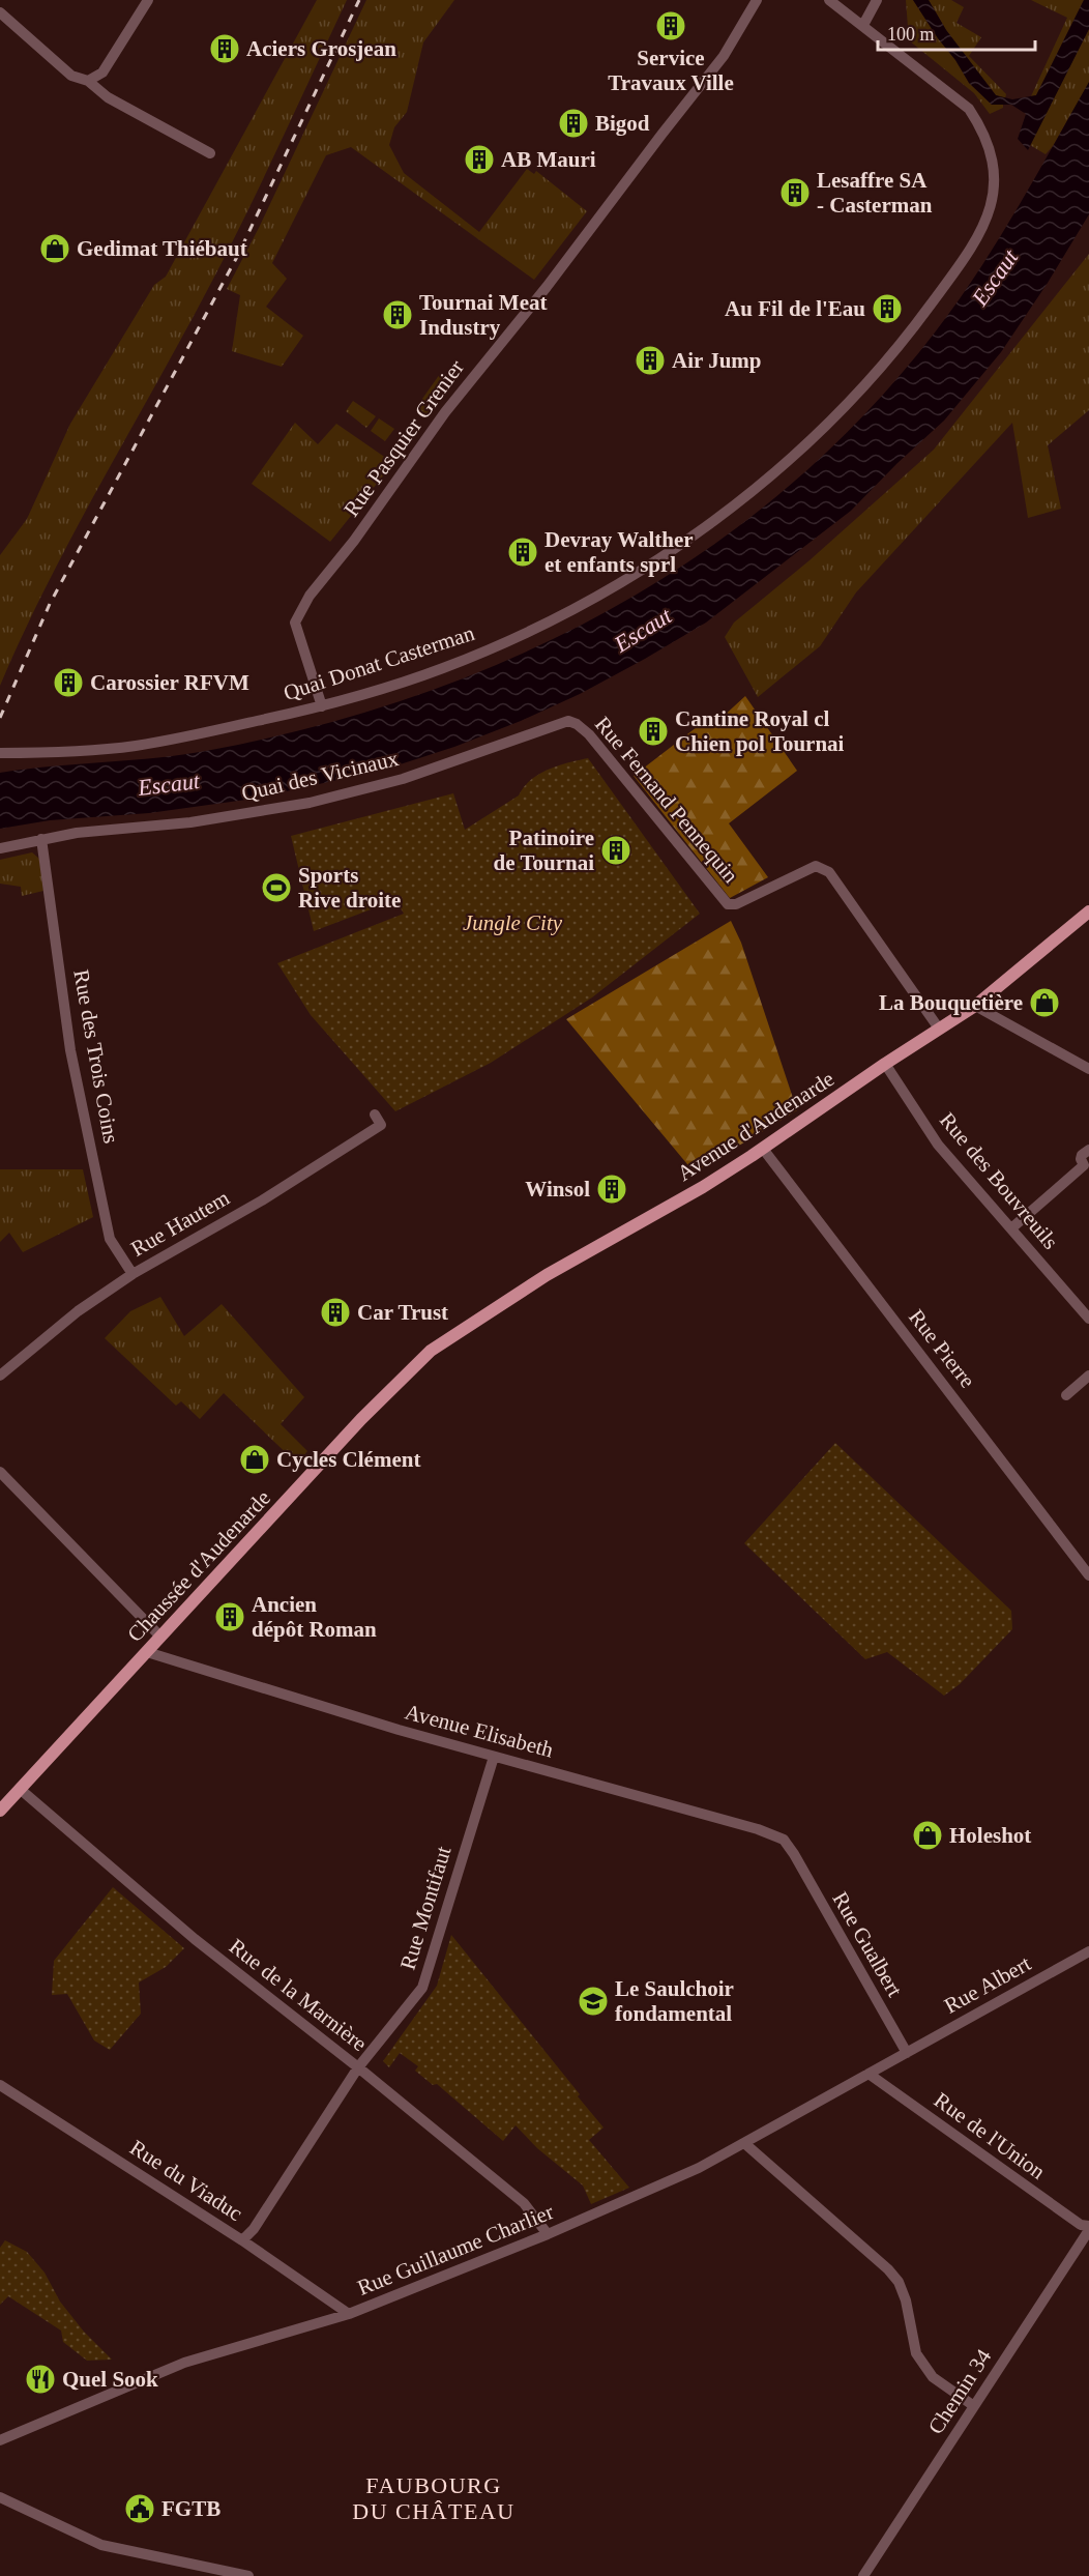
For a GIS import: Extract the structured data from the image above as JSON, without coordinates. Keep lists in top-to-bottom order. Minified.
{"streets":{"main road":["Avenue d'Audenarde","Chaussée d'Audenarde"],"street":["Rue Pasquier Grenier","Quai Donat Casterman","Quai des Vicinaux","Rue Fernand Pennequin","Rue des Trois Coins","Rue des Bouvreuils","Rue Hautem","Rue Pierre","Avenue Elisabeth","Rue Montifaut","Rue Gualbert","Rue Albert","Rue de la Marnière","Rue de l'Union","Rue du Viaduc","Rue Guillaume Charlier","Chemin 34"]},"crossings":[["Rue Pasquier Grenier","Quai Donat Casterman"],["Quai des Vicinaux","Rue Fernand Pennequin"],["Quai des Vicinaux","Rue des Trois Coins"],["Rue Fernand Pennequin","Avenue d'Audenarde"],["Rue des Trois Coins","Rue Hautem"],["Avenue d'Audenarde","Rue des Bouvreuils"],["Avenue d'Audenarde","Rue Pierre"],["Avenue d'Audenarde","Chaussée d'Audenarde"],["Chaussée d'Audenarde","Avenue Elisabeth"],["Chaussée d'Audenarde","Rue de la Marnière"],["Avenue Elisabeth","Rue Montifaut"],["Avenue Elisabeth","Rue Gualbert"],["Rue Montifaut","Rue de la Marnière"],["Rue Montifaut","Rue du Viaduc"],["Rue Gualbert","Rue Albert"],["Rue Gualbert","Rue Guillaume Charlier"],["Rue Albert","Rue Guillaume Charlier"],["Rue de la Marnière","Rue Guillaume Charlier"],["Rue de l'Union","Rue Guillaume Charlier"],["Rue de l'Union","Chemin 34"],["Rue du Viaduc","Rue Guillaume Charlier"]],"districts":["FAUBOURG DU CHÂTEAU"],"water":["Escaut"],"parks":["Jungle City"],"places":{"building":["Service Travaux Ville","Aciers Grosjean","Bigod","AB Mauri","Lesaffre SA - Casterman","Au Fil de l'Eau","Tournai Meat Industry","Air Jump","Devray Walther et enfants sprl","Carossier RFVM","Cantine Royal cl Chien pol Tournai","Patinoire de Tournai","Winsol","Car Trust","Ancien dépôt Roman"],"shop":["Gedimat Thiébaut","La Bouquetière","Cycles Clément","Holeshot"],"sports":["Sports Rive droite"],"school or university":["Le Saulchoir fondamental"],"restaurant":["Quel Sook"],"public building":["FGTB"]},"scale_bar":"100 m"}
